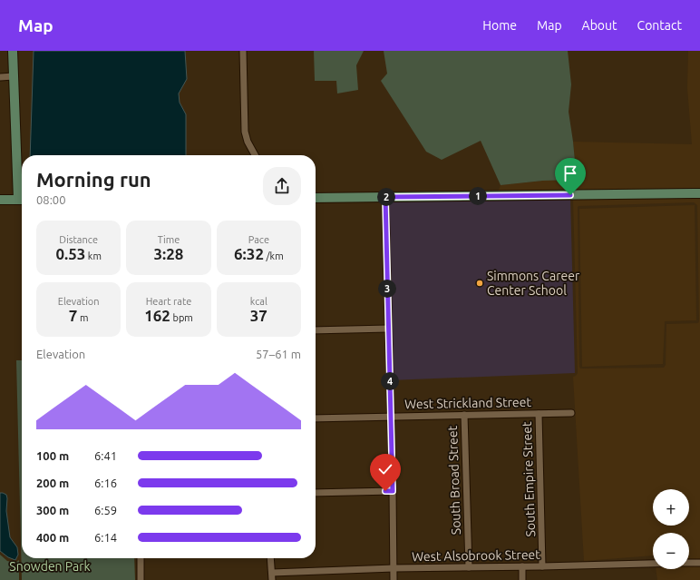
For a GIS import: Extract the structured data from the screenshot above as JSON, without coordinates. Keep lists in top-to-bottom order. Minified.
{"streets":{"street":["West Strickland Street","South Empire Street","South Broad Street","West Alsobrook Street"]},"crossings":[["West Strickland Street","South Empire Street"],["West Strickland Street","South Broad Street"],["South Empire Street","West Alsobrook Street"],["South Broad Street","West Alsobrook Street"]],"parks":["Snowden Park"],"places":["Simmons Career Center School"],"page":{"header":"Map","nav":["Home","Map","About","Contact"],"heading":["Morning run","08:00"],"pins":["1","2","3","4"],"stats":[["Distance","0.53 km"],["Time","3:28"],["Pace","6:32 /km"],["Elevation","7 m"],["Heart rate","162 bpm"],["kcal","37"]],"chart":["Elevation","57–61 m"],"list":[{"name":"100 m","note":"6:41"},{"name":"200 m","note":"6:16"},{"name":"300 m","note":"6:59"},{"name":"400 m","note":"6:14"}],"map_buttons":["+","−"]}}
